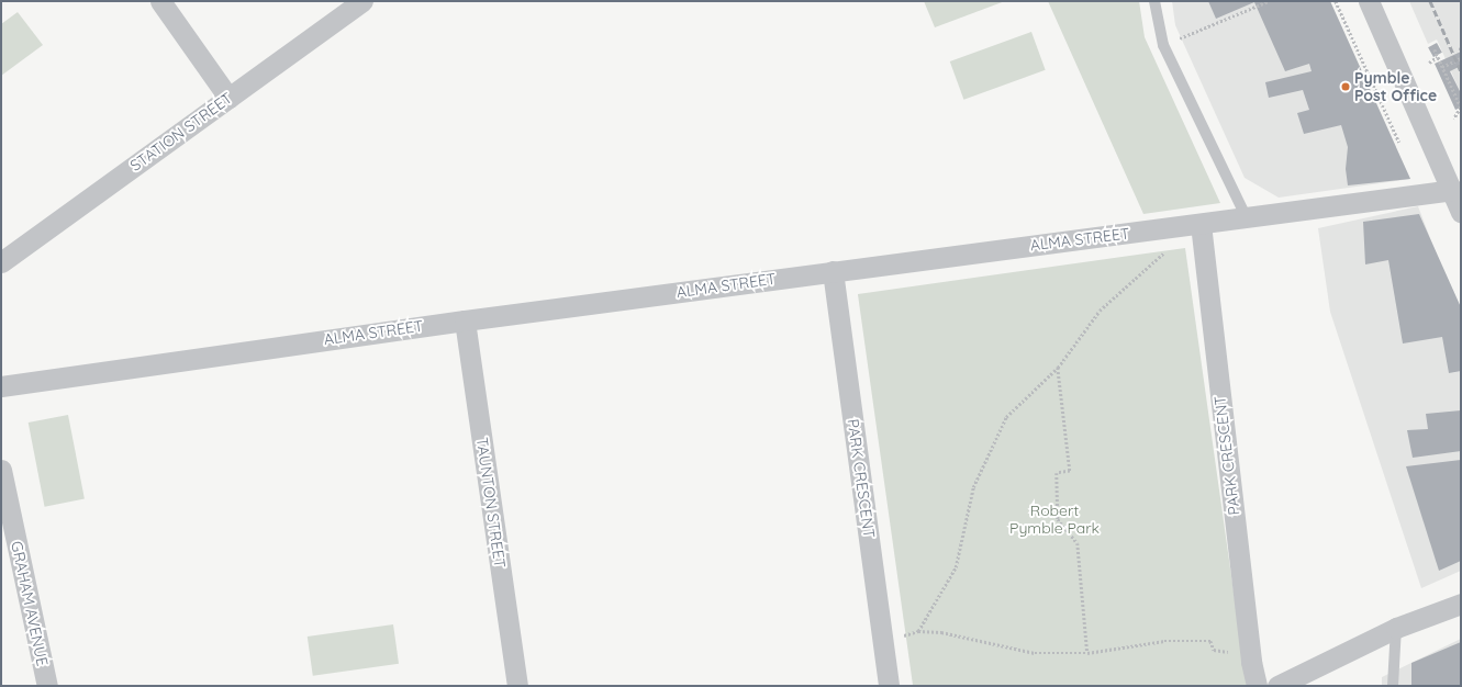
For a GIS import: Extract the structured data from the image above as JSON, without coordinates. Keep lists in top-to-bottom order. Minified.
{"streets":{"street":["STATION STREET","ALMA STREET","PARK CRESCENT","TAUNTON STREET","GRAHAM AVENUE"]},"crossings":[["ALMA STREET","PARK CRESCENT"],["ALMA STREET","TAUNTON STREET"]],"parks":["Robert Pymble Park"],"places":["Pymble Post Office"]}
